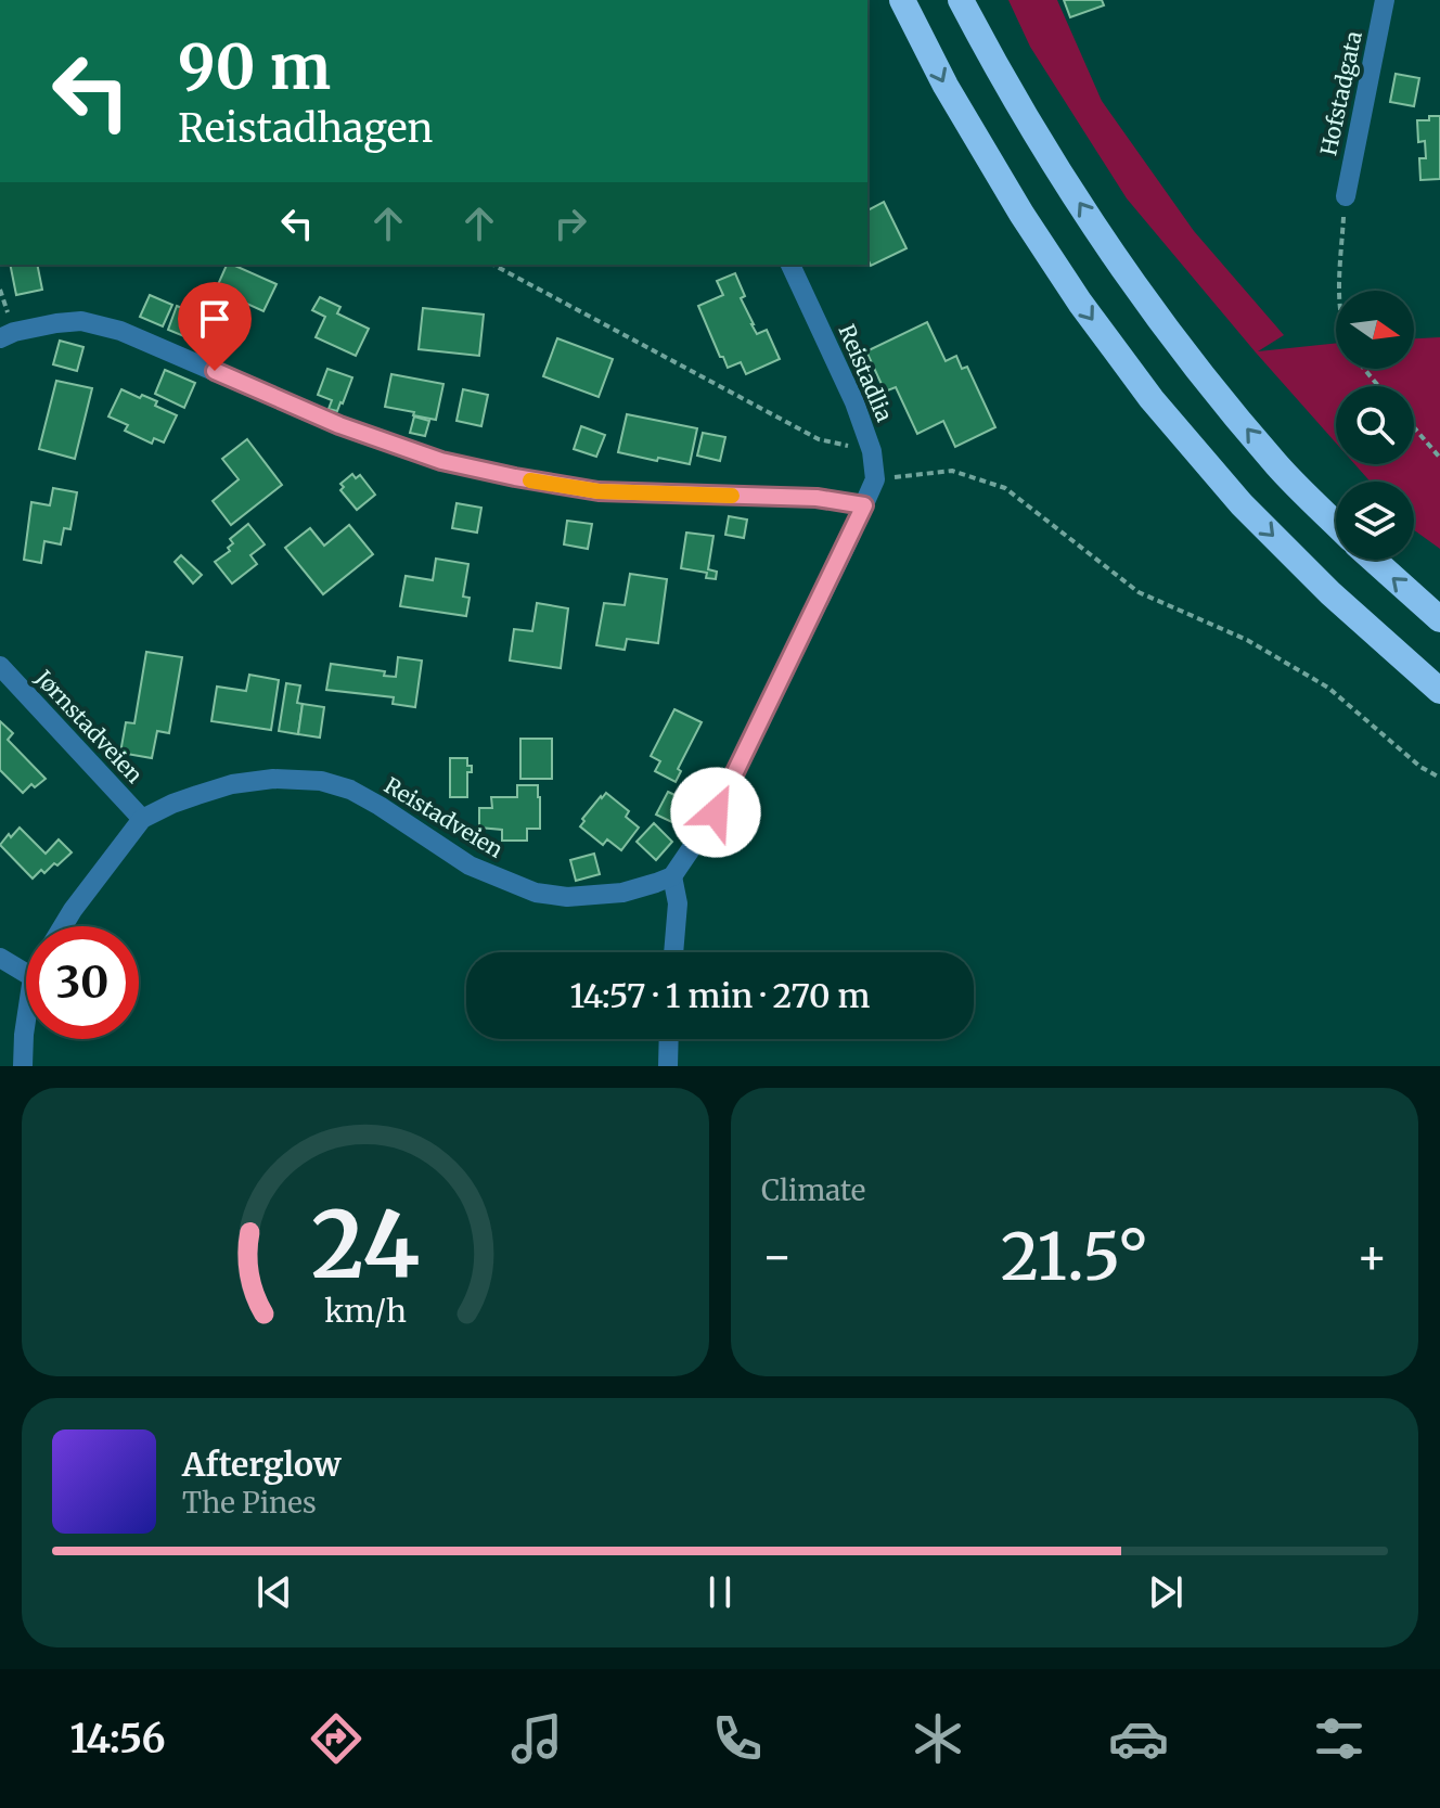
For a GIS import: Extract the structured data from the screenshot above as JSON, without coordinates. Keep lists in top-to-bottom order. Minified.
{"streets":{"street":["Hofstadgata","Reistadlia","Jørnstadveien","Reistadveien"]},"crossings":[["Jørnstadveien","Reistadveien"]],"north":"right","page":{"turn":["90 m","Reistadhagen"],"limit":"30","trip":"14:57 · 1 min · 270 m","tile":"Climate","heat":["−","21.5°","+"],"song":["Afterglow","The Pines"],"tabs":"14:56","gauge":["24","km/h"]}}
